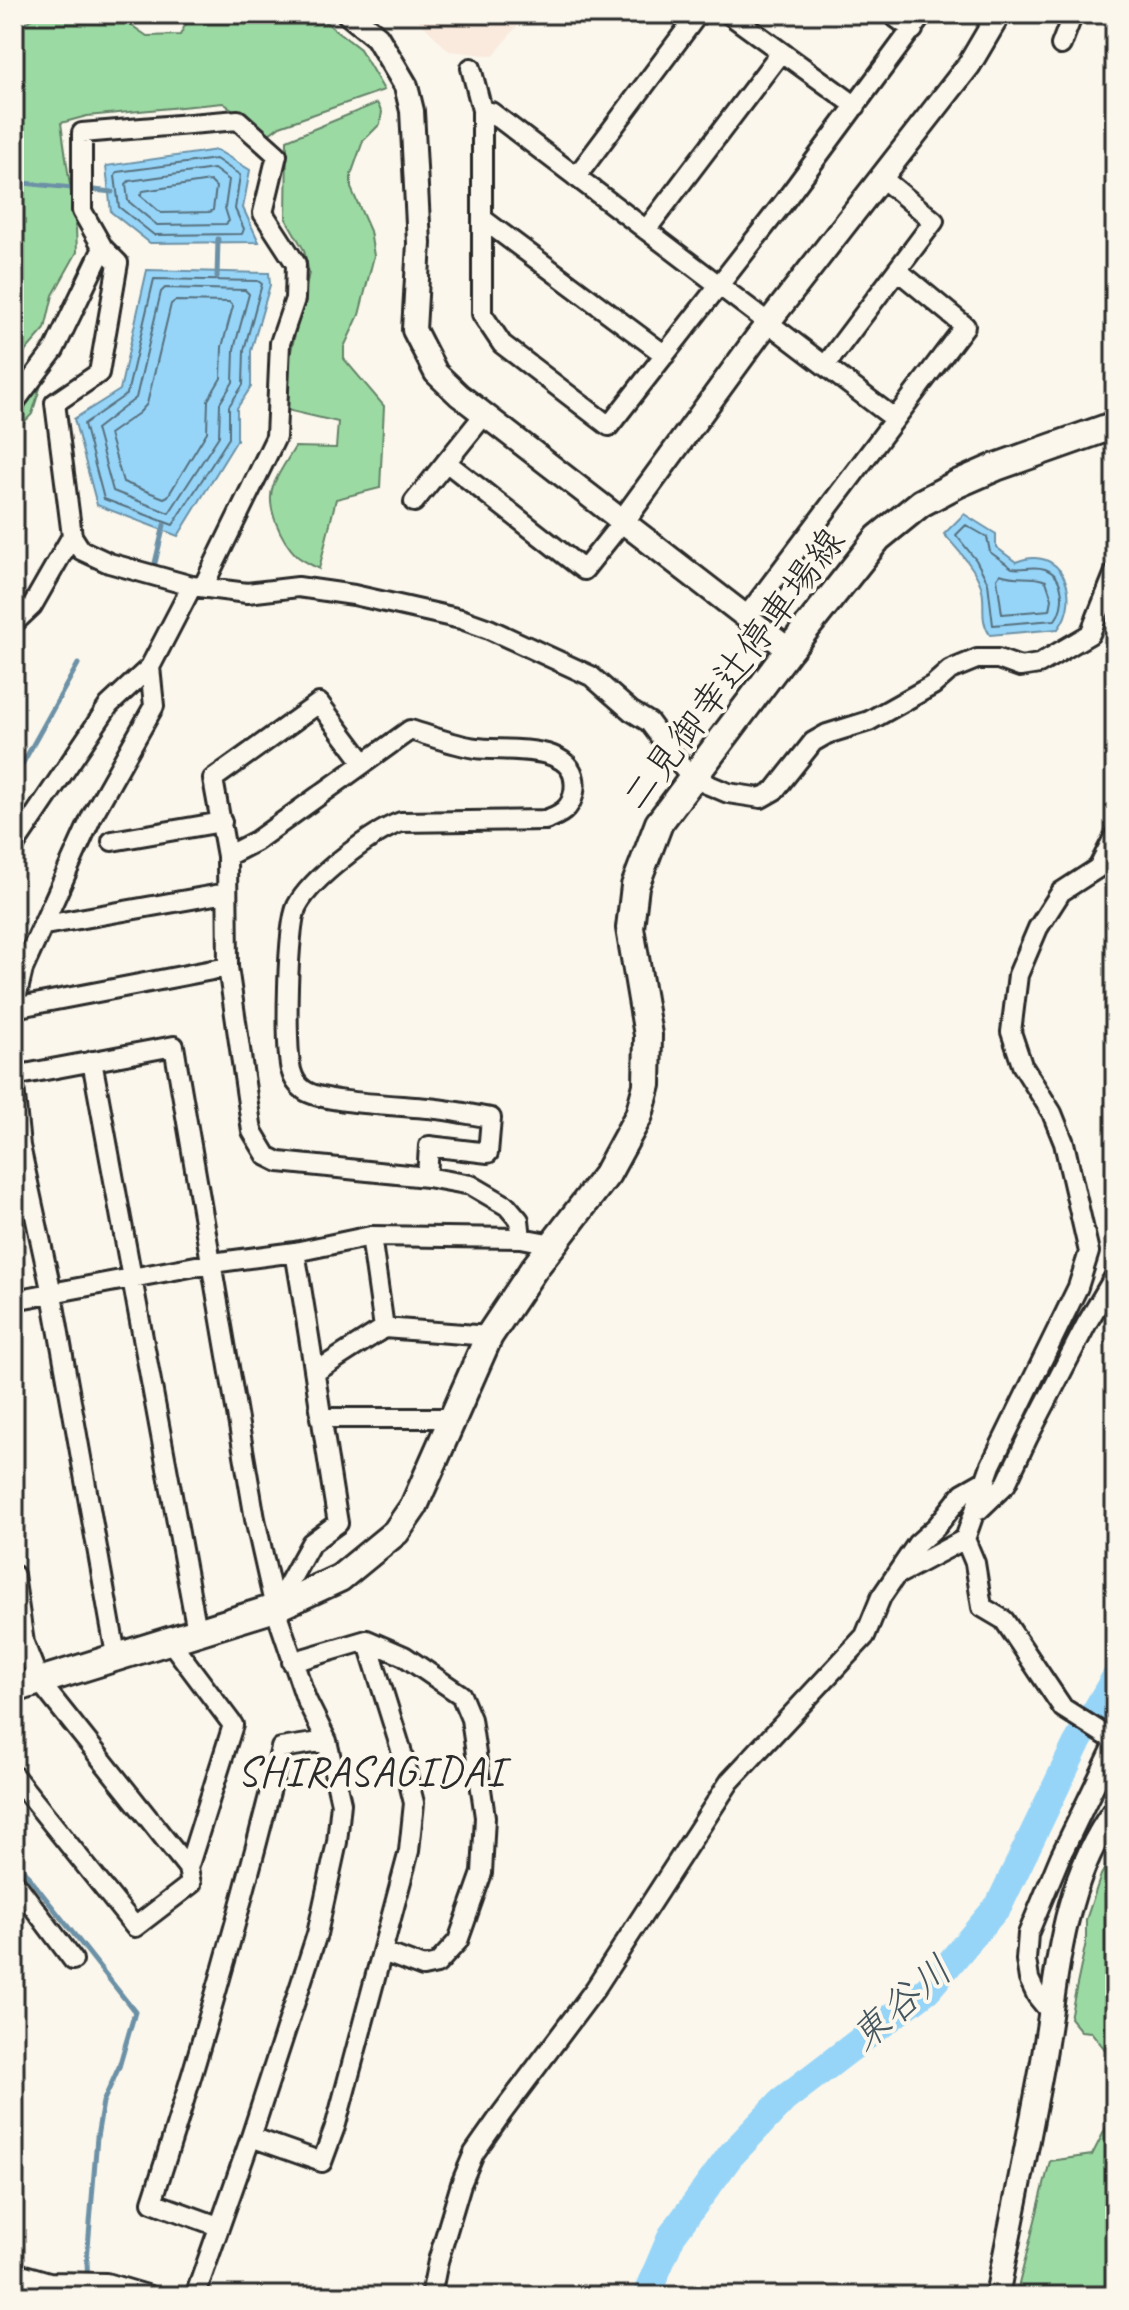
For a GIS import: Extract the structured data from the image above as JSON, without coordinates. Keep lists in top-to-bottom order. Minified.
{"streets":{"main road":["二見御幸辻停車場線"]},"districts":["SHIRASAGIDAI"],"water":["東谷川"]}
